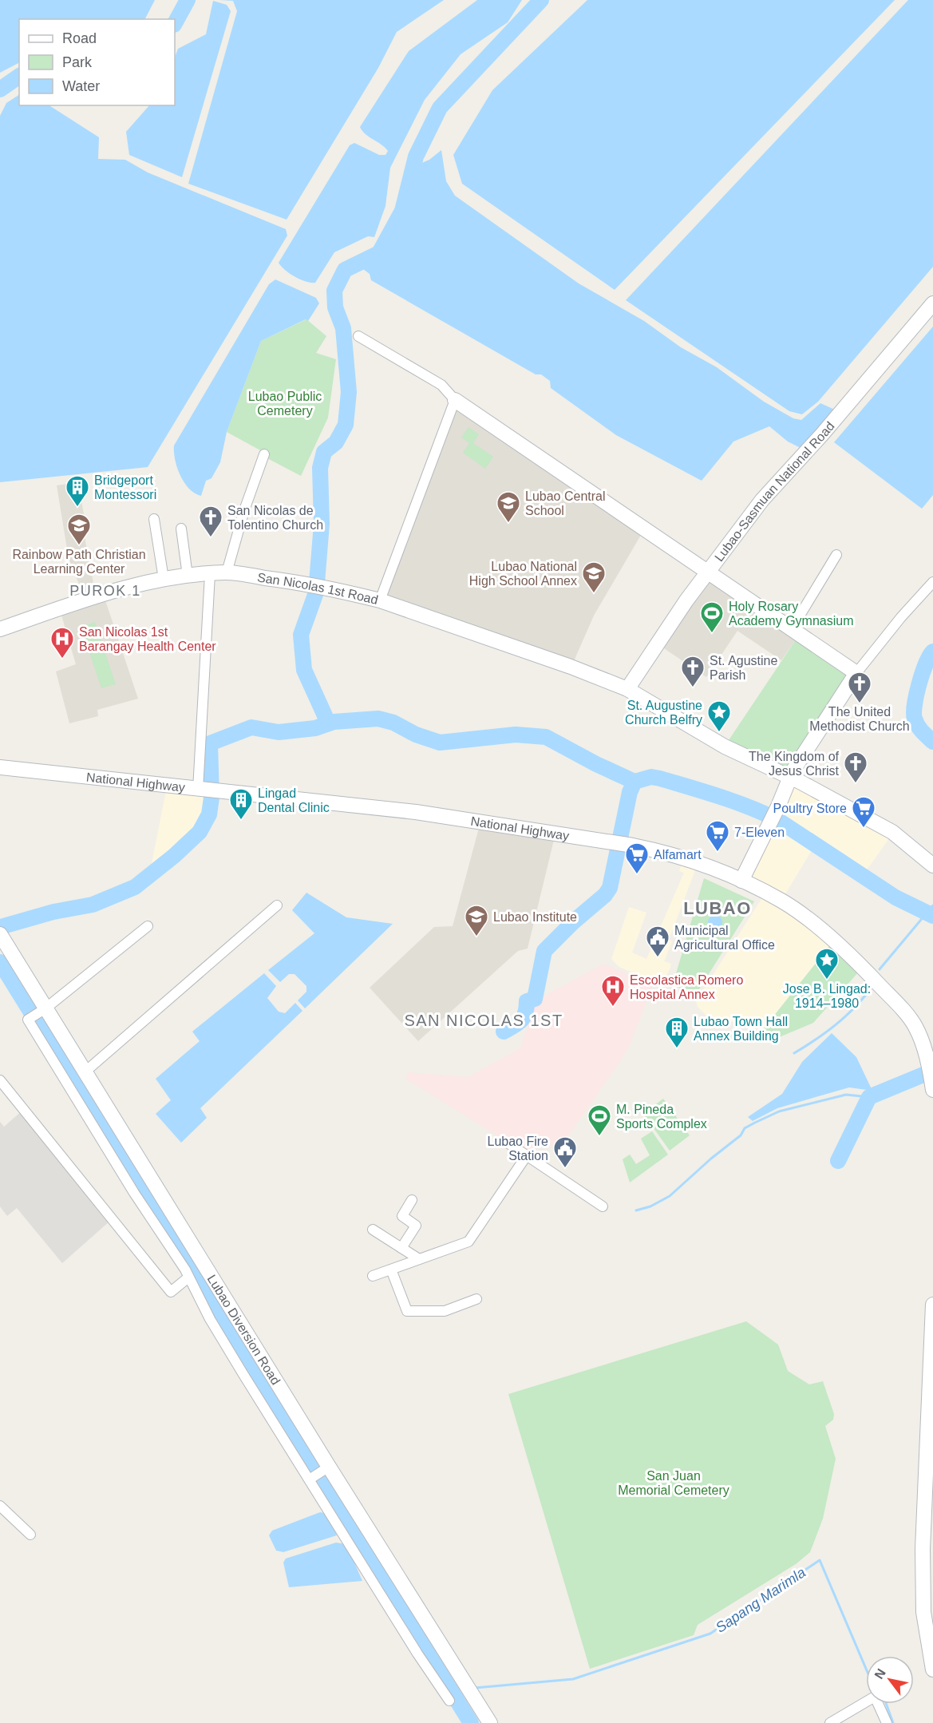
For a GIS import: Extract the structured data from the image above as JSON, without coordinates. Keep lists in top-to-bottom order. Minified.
{"streets":{"main road":["Lubao-Sasmuan National Road","San Nicolas 1st Road","National Highway","Lubao Diversion Road"]},"crossings":[["Lubao-Sasmuan National Road","San Nicolas 1st Road"]],"districts":["PUROK 1","LUBAO","SAN NICOLAS 1ST"],"water":["Sapang Marimla"],"parks":["Lubao Public Cemetery","San Juan Memorial Cemetery"],"places":{"building":["Bridgeport Montessori","Lingad Dental Clinic","Lubao Town Hall Annex Building"],"school or university":["Lubao Central School","Rainbow Path Christian Learning Center","Lubao National High School Annex","Lubao Institute"],"church":["San Nicolas de Tolentino Church","St. Agustine Parish","The United Methodist Church","The Kingdom of Jesus Christ"],"sports":["Holy Rosary Academy Gymnasium","M. Pineda Sports Complex"],"hospital":["San Nicolas 1st Barangay Health Center","Escolastica Romero Hospital Annex"],"place":["St. Augustine Church Belfry","Jose B. Lingad: 1914–1980"],"supermarket":["Poultry Store","7-Eleven","Alfamart"],"public building":["Municipal Agricultural Office","Lubao Fire Station"]},"legend":["Road","Park","Water"],"north":"top left"}
